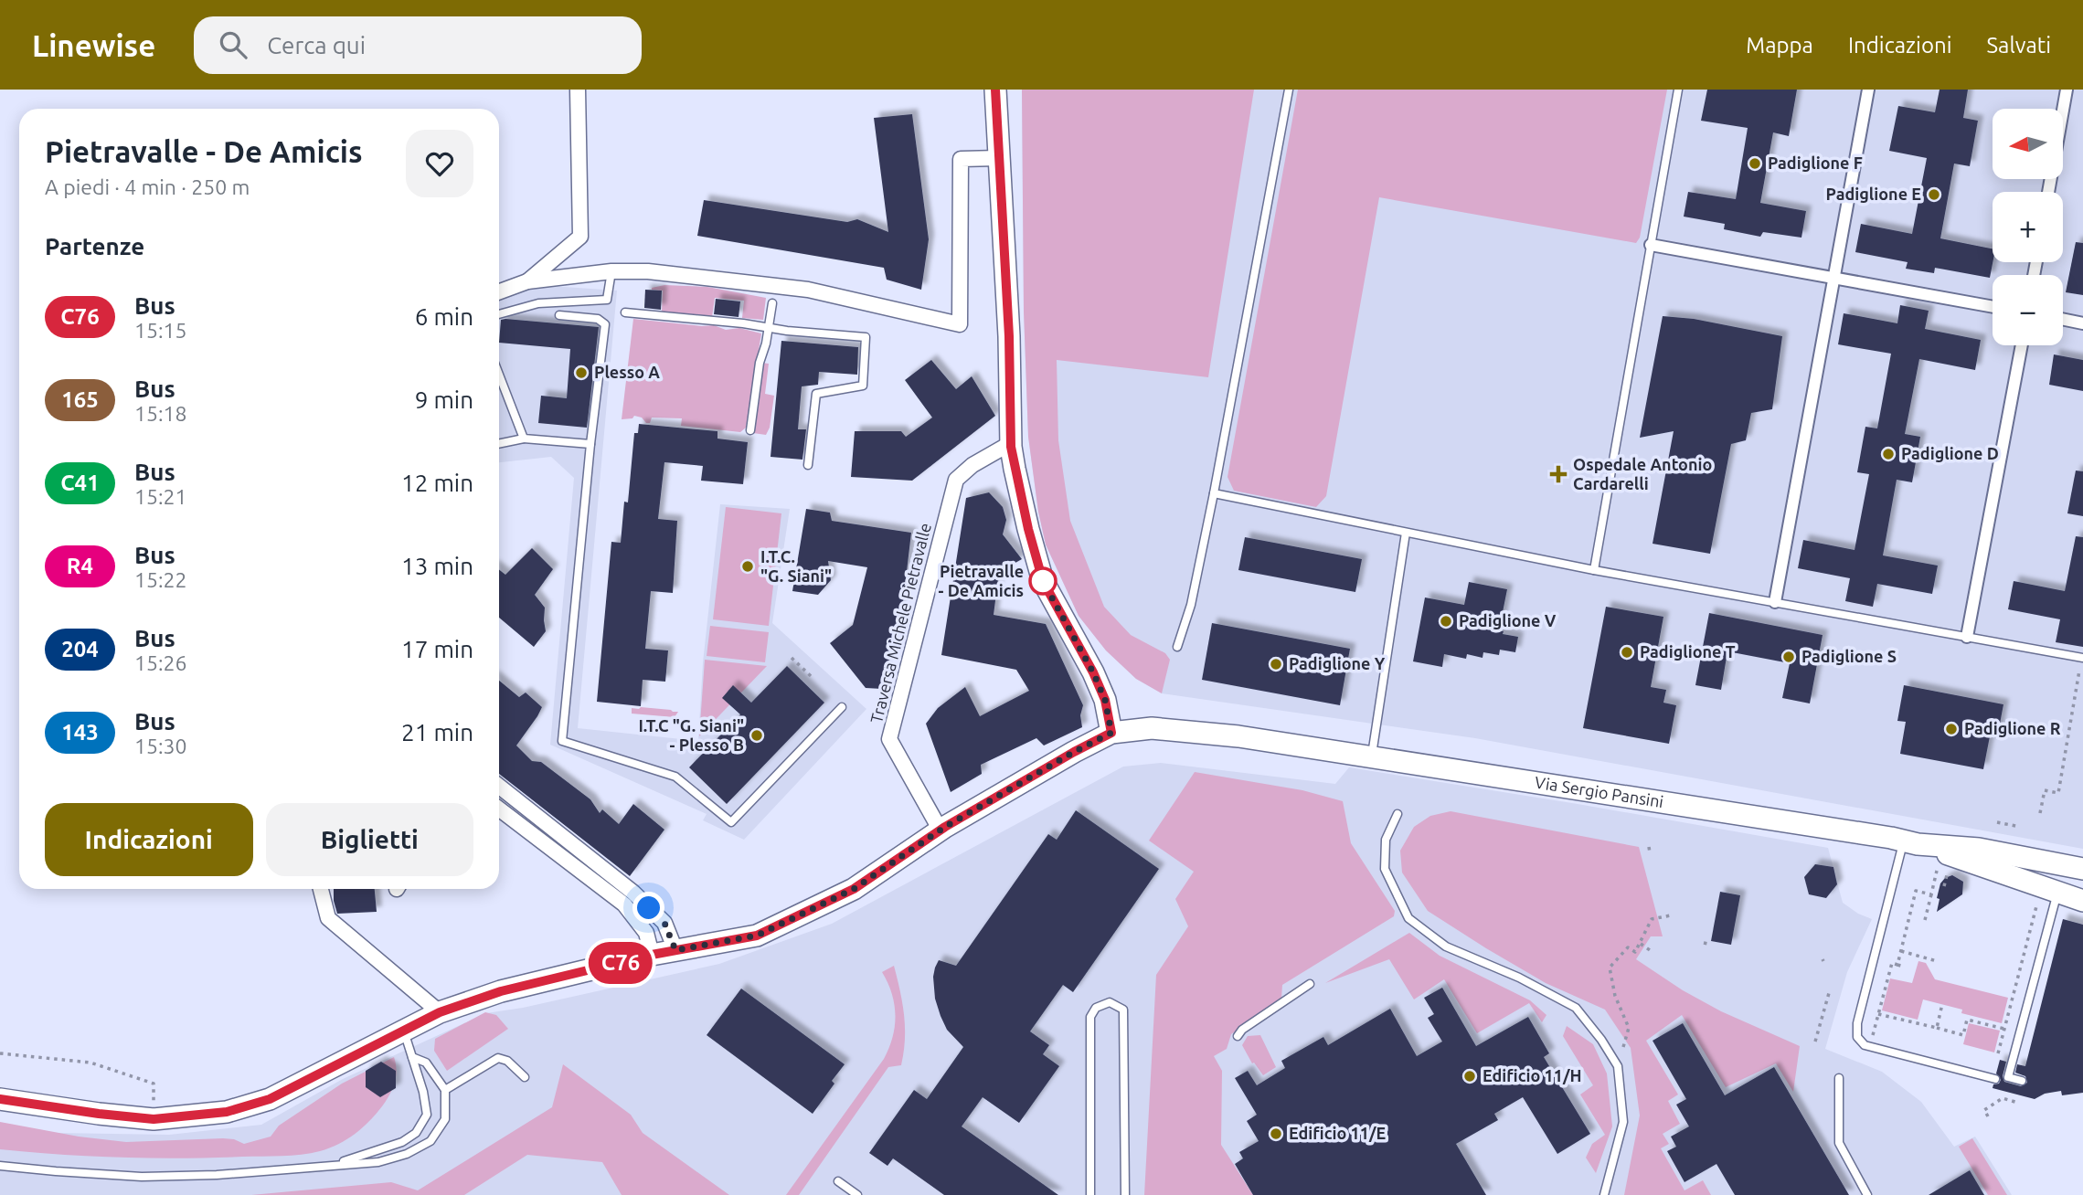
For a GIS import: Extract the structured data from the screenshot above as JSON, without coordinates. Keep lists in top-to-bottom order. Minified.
{"streets":{"main road":["Via Sergio Pansini"],"street":["Traversa Michele Pietravalle"]},"places":{"other":["Padiglione F","Padiglione E","Plesso A","Padiglione D","I.T.C. \"G. Siani\"","Pietravalle - De Amicis","Padiglione V","Padiglione T","Padiglione S","Padiglione Y","Padiglione R","I.T.C \"G. Siani\" - Plesso B","Edificio 11/H","Edificio 11/E"],"health":["Ospedale Antonio Cardarelli"]},"lines":["bus line C76"],"north":"left","page":{"header":"Linewise","search":"Cerca qui","nav":["Mappa","Indicazioni","Salvati"],"on_map":"C76","map_buttons":["+","−"],"heading":[["Pietravalle - De Amicis","A piedi · 4 min · 250 m"],"Partenze"],"list":[{"mark":"C76","name":"Bus","note":"15:15","value":"6 min"},{"mark":"165","name":"Bus","note":"15:18","value":"9 min"},{"mark":"C41","name":"Bus","note":"15:21","value":"12 min"},{"mark":"R4","name":"Bus","note":"15:22","value":"13 min"},{"mark":"204","name":"Bus","note":"15:26","value":"17 min"},{"mark":"143","name":"Bus","note":"15:30","value":"21 min"}],"buttons":["Indicazioni","Biglietti"]}}
